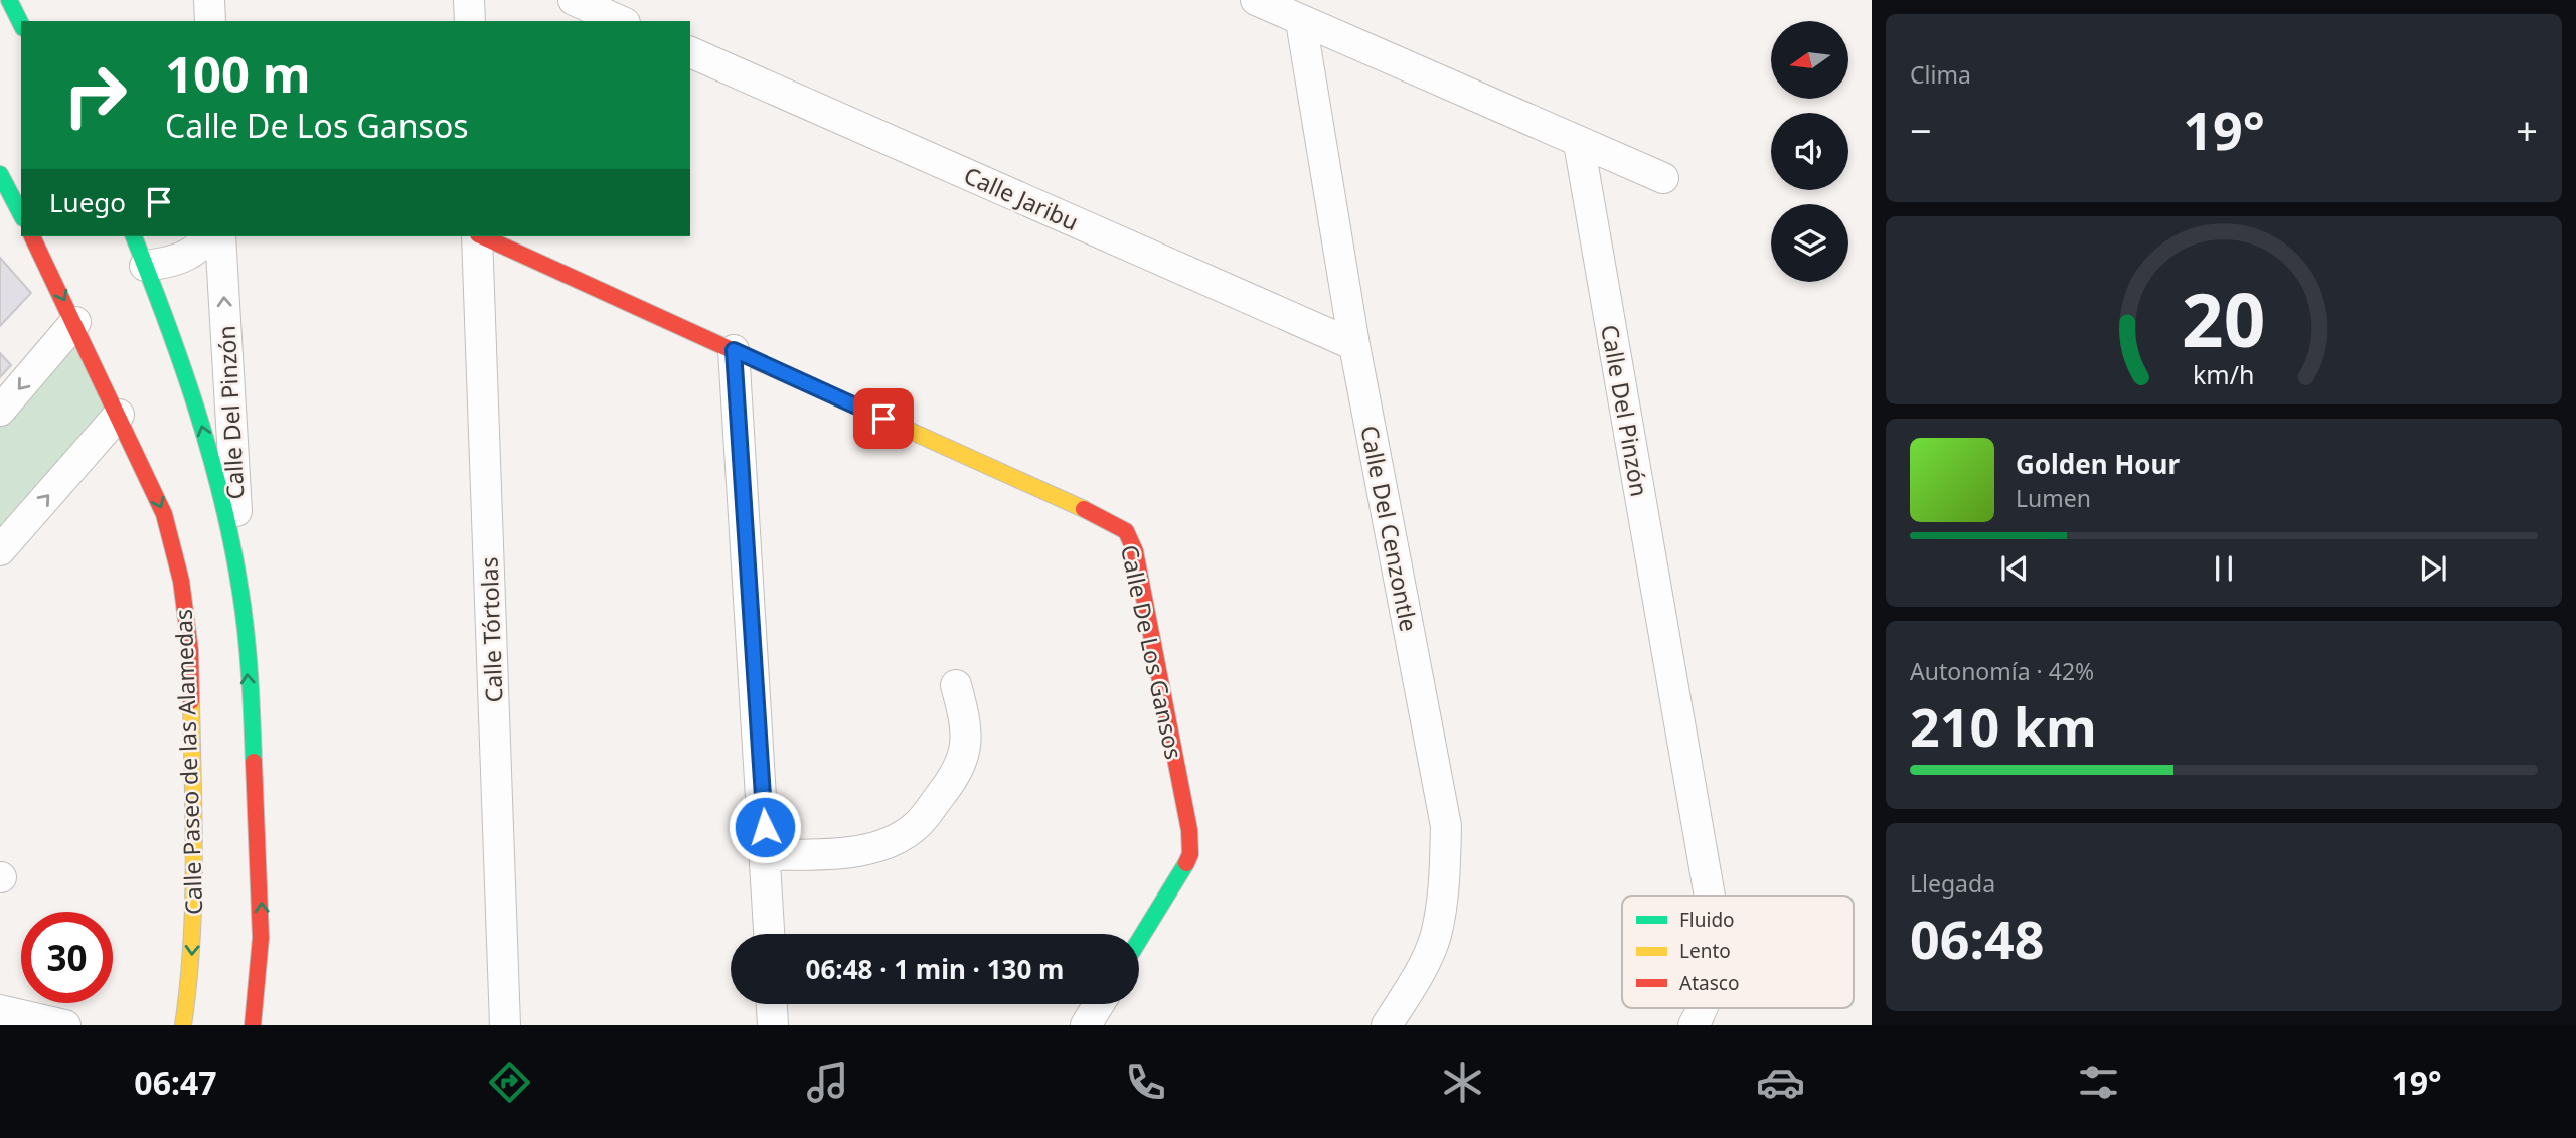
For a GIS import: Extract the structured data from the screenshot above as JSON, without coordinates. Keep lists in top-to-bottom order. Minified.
{"streets":{"street":["Calle Jaribu","Calle Del Pinzón","Calle Del Cenzontle","Calle Tórtolas","Calle De Los Gansos","Calle Paseo de las Alamedas"]},"crossings":[["Calle Jaribu","Calle Del Cenzontle"]],"legend":["Fluido","Lento","Atasco"],"north":"left","page":{"tile":["Clima",["Autonomía · 42%","210 km"],["Llegada","06:48"]],"turn":["100 m","Calle De Los Gansos"],"heat":["−","19°","+"],"then":"Luego","song":["Golden Hour","Lumen"],"limit":"30","trip":"06:48 · 1 min · 130 m","tabs":["06:47","19°"],"gauge":["20","km/h"]}}
